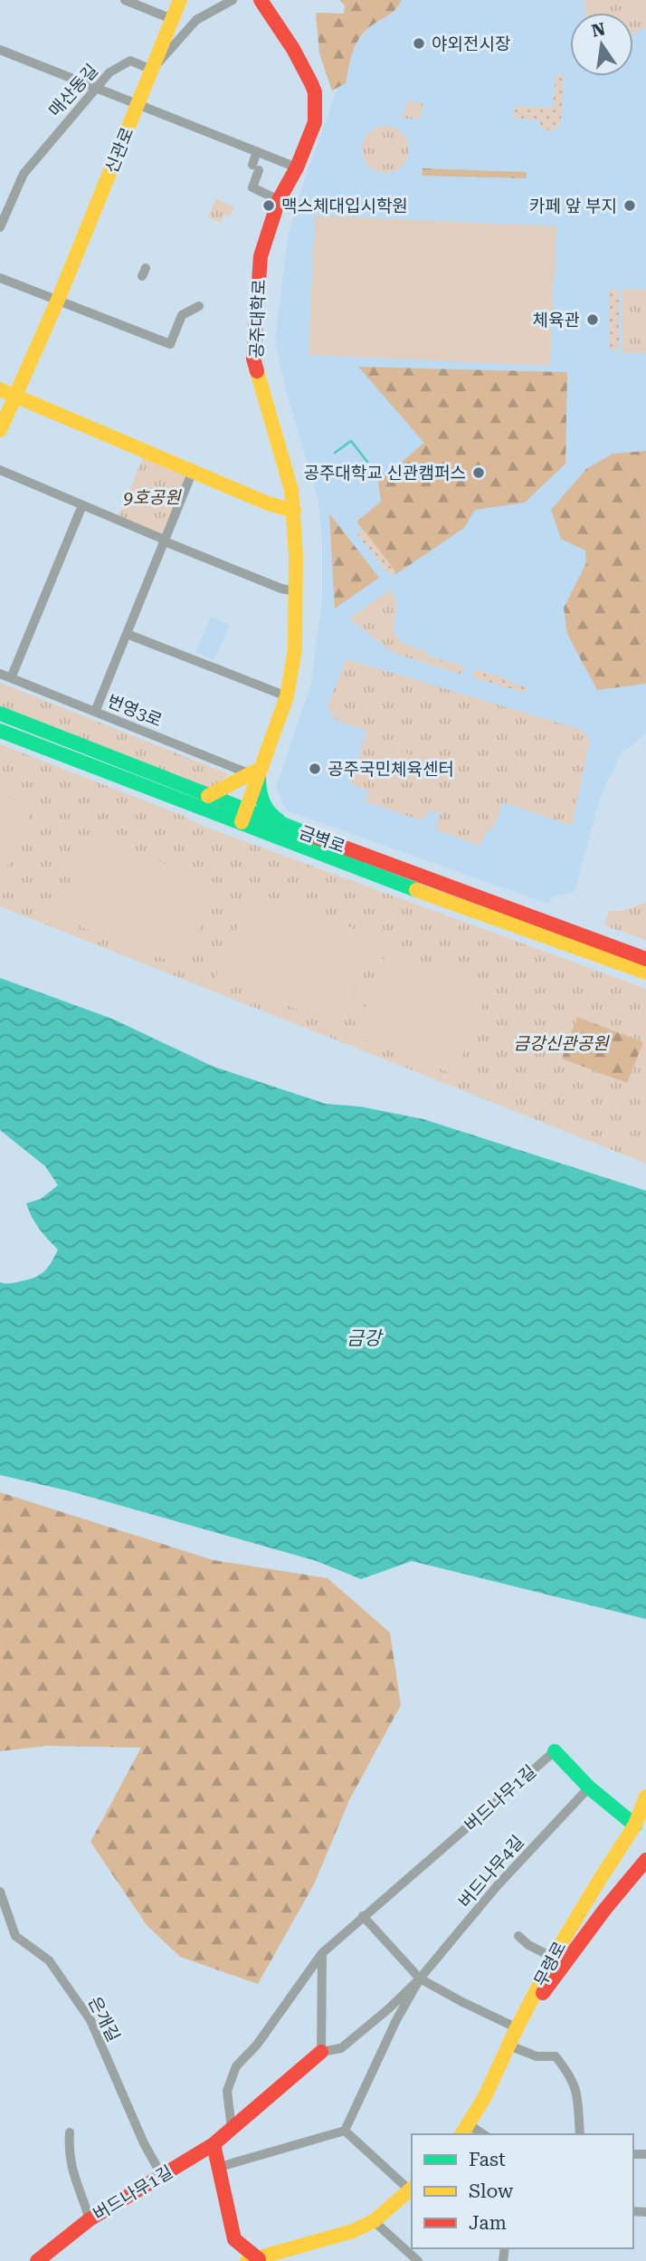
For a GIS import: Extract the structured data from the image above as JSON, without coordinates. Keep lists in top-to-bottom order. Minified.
{"streets":{"main road":["신관로","공주대학로","금벽로","버드나무1길","무령로"],"street":["매산동길","번영3로","버드나무4길","은개길"]},"crossings":[["매산동길","신관로"],["공주대학로","번영3로"],["공주대학로","금벽로"],["버드나무1길","버드나무4길"],["버드나무1길","무령로"],["버드나무1길","은개길"]],"water":["금강"],"parks":["9호공원","금강신관공원"],"places":["야외전시장","맥스체대입시학원","카페 앞 부지","체육관","공주대학교 신관캠퍼스","공주국민체육센터"],"legend":["Fast","Slow","Jam"],"north":"top"}
